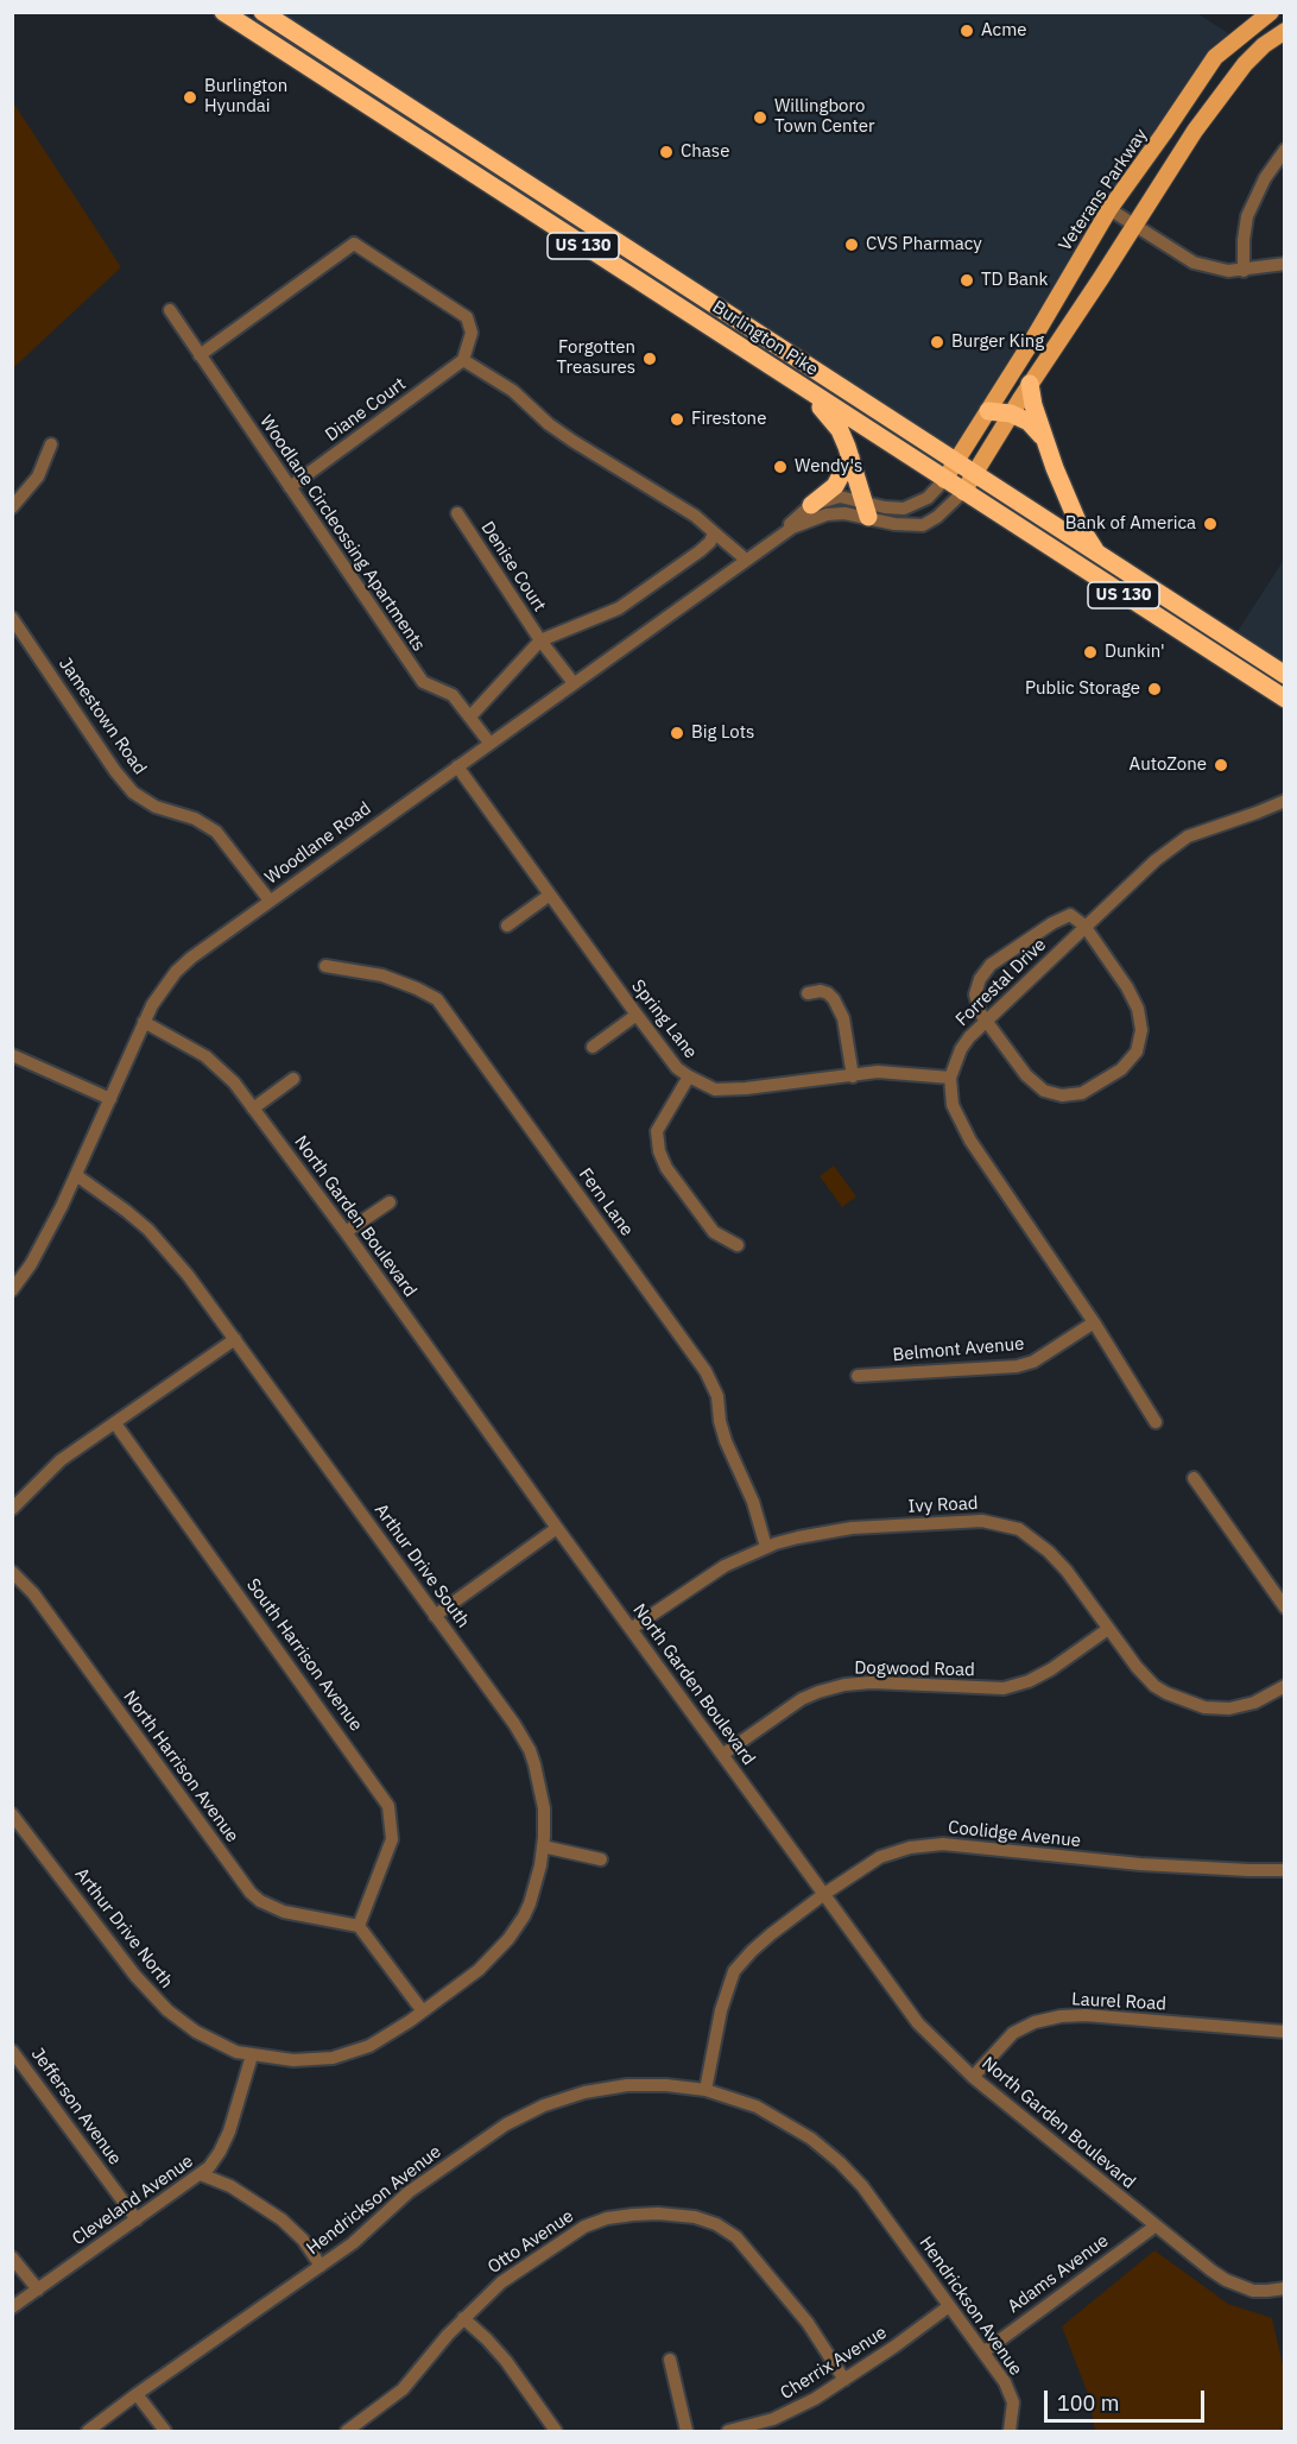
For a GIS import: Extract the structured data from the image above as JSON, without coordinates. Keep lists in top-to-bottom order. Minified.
{"streets":{"highway":["US 130","Burlington Pike"],"main road":["Veterans Parkway"],"street":["Diane Court","Woodlane Circleossing Apartments","Denise Court","Jamestown Road","Woodlane Road","Forrestal Drive","Spring Lane","Fern Lane","North Garden Boulevard","Belmont Avenue","Ivy Road","Arthur Drive South","South Harrison Avenue","Dogwood Road","North Harrison Avenue","Coolidge Avenue","Arthur Drive North","Laurel Road","Jefferson Avenue","Cleveland Avenue","Hendrickson Avenue","Otto Avenue","Adams Avenue","Cherrix Avenue"]},"crossings":[["Veterans Parkway","Burlington Pike"],["Veterans Parkway","Woodlane Road"],["Burlington Pike","Woodlane Road"],["Diane Court","Woodlane Circleossing Apartments"],["Woodlane Circleossing Apartments","Woodlane Road"],["Denise Court","Woodlane Road"],["Jamestown Road","Woodlane Road"],["Woodlane Road","Spring Lane"],["Woodlane Road","North Garden Boulevard"],["Woodlane Road","Arthur Drive South"],["Forrestal Drive","Spring Lane"],["Fern Lane","Ivy Road"],["North Garden Boulevard","Ivy Road"],["North Garden Boulevard","Dogwood Road"],["North Garden Boulevard","Coolidge Avenue"],["North Garden Boulevard","Laurel Road"],["North Garden Boulevard","Adams Avenue"],["Ivy Road","Dogwood Road"],["Arthur Drive South","Arthur Drive North"],["South Harrison Avenue","North Harrison Avenue"],["Coolidge Avenue","Hendrickson Avenue"],["Arthur Drive North","Cleveland Avenue"],["Jefferson Avenue","Cleveland Avenue"],["Hendrickson Avenue","Adams Avenue"],["Hendrickson Avenue","Cherrix Avenue"],["Otto Avenue","Cherrix Avenue"]],"places":["Acme","Burlington Hyundai","Willingboro Town Center","Chase","CVS Pharmacy","TD Bank","Burger King","Forgotten Treasures","Firestone","Wendy's","Bank of America","Dunkin'","Public Storage","Big Lots","AutoZone"],"scale_bar":"100 m"}
